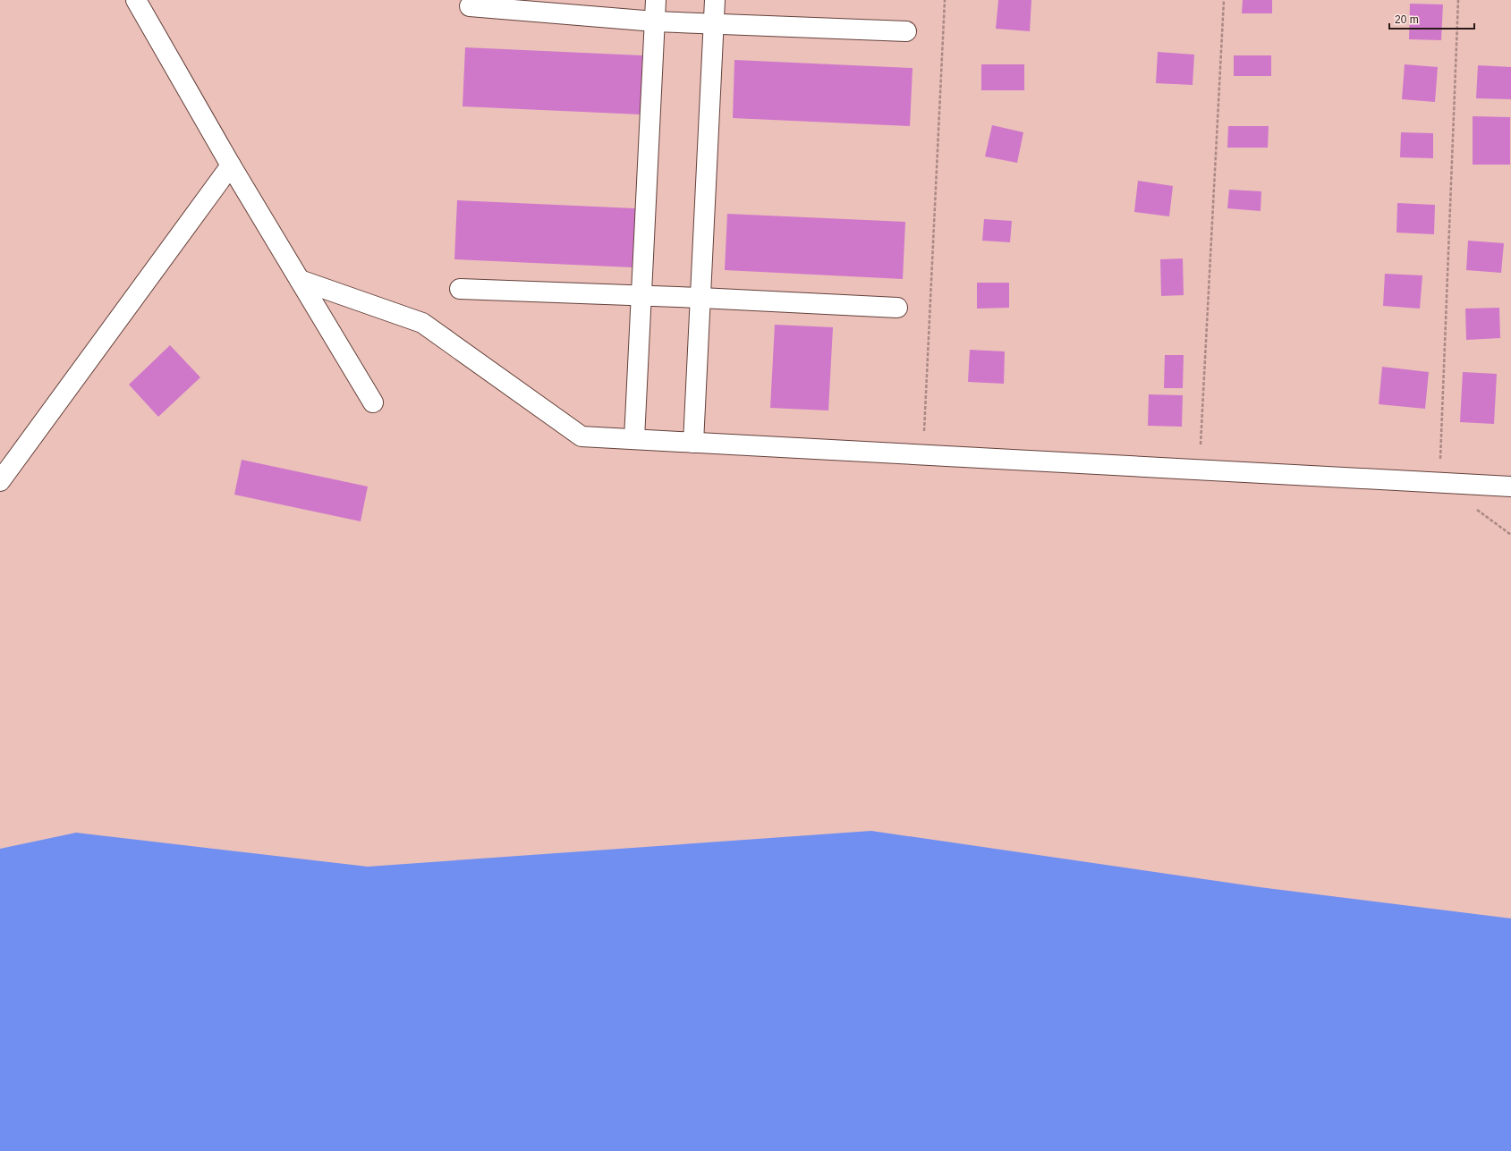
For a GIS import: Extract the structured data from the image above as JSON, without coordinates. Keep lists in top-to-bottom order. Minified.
{"scale_bar":"20 m"}
